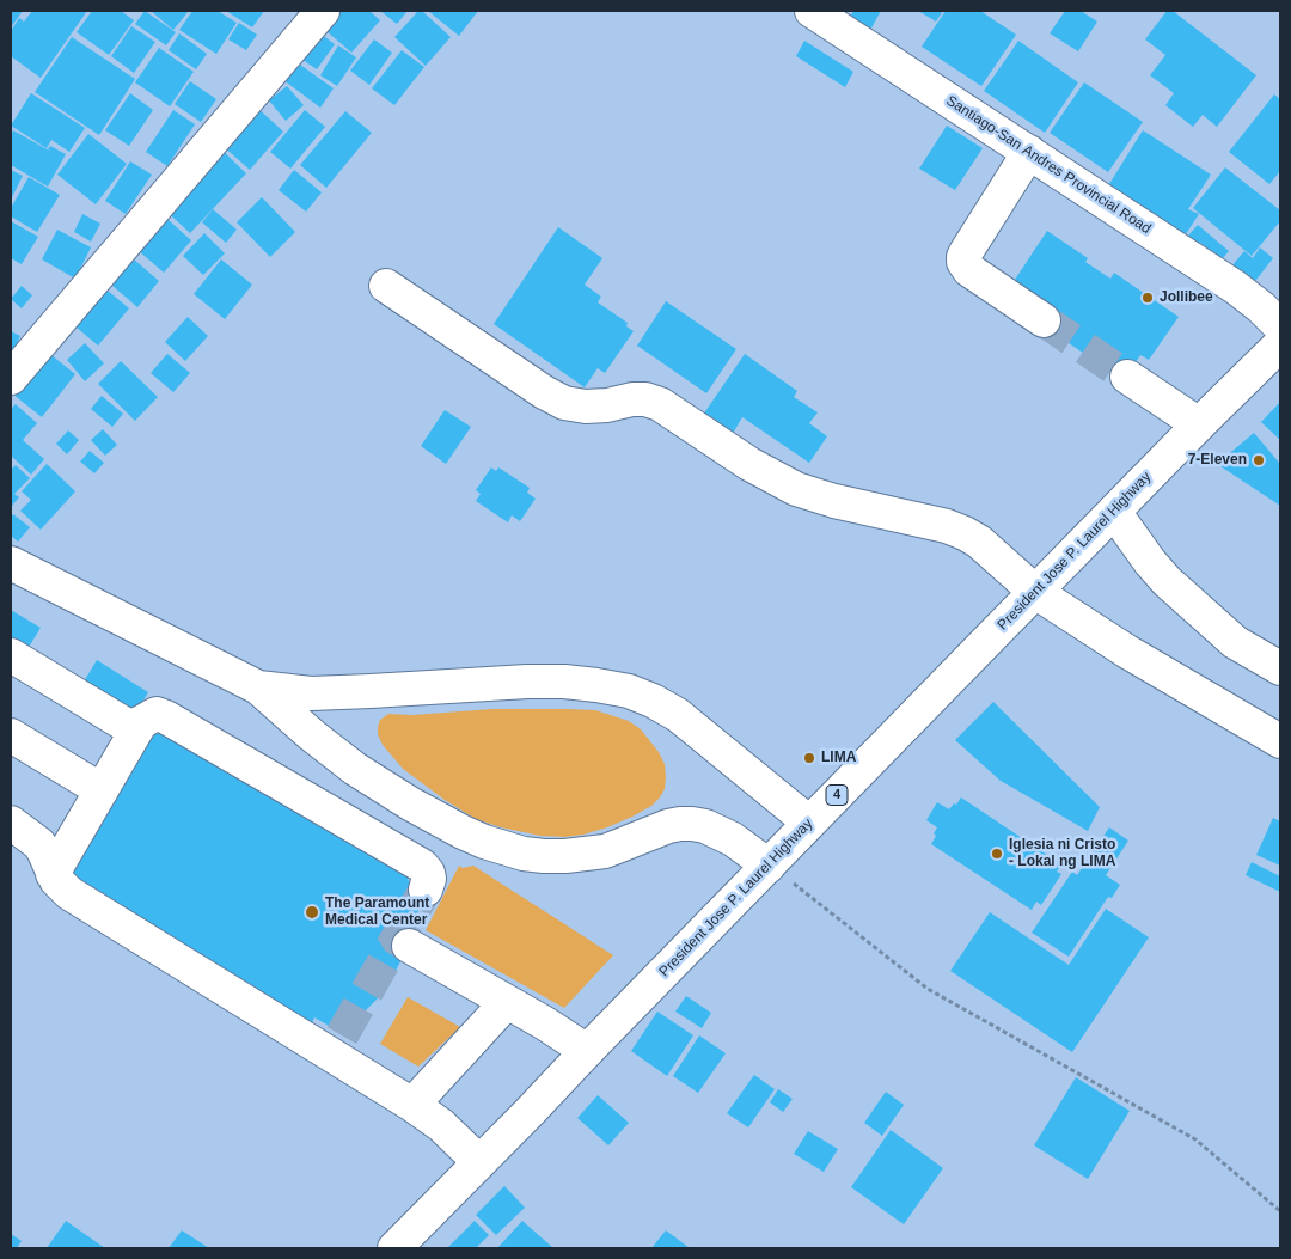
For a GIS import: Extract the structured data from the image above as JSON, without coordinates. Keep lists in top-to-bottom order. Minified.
{"streets":{"main road":["Santiago-San Andres Provincial Road","President Jose P. Laurel Highway","4"]},"places":["Jollibee","7-Eleven","LIMA","Iglesia ni Cristo - Lokal ng LIMA","The Paramount Medical Center"]}
